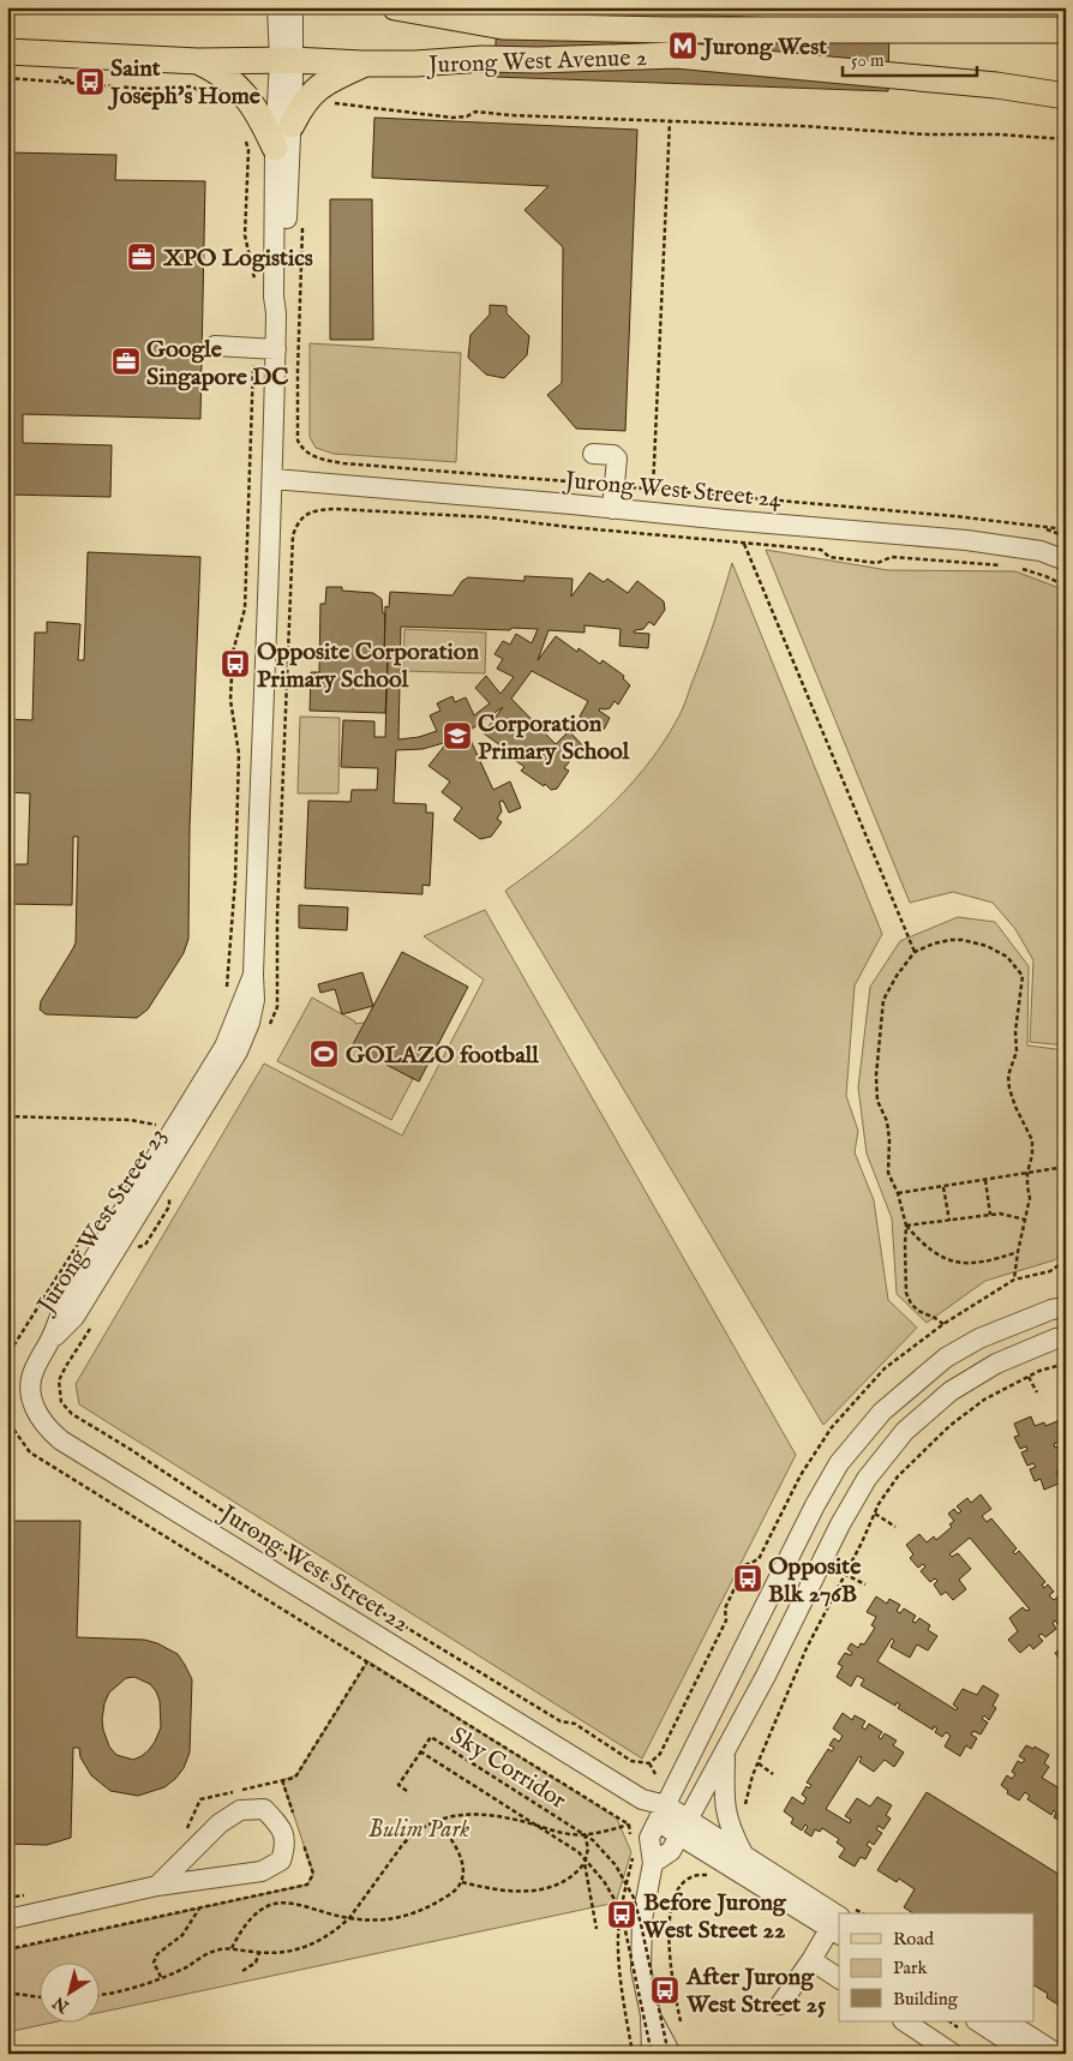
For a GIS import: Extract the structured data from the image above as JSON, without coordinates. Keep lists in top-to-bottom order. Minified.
{"streets":{"main road":["Jurong West Avenue 2"],"street":["Jurong West Street 24","Jurong West Street 23","Jurong West Street 22"],"path":["Sky Corridor"]},"crossings":[["Jurong West Avenue 2","Jurong West Street 23"],["Jurong West Street 24","Jurong West Street 23"],["Jurong West Street 23","Jurong West Street 22"]],"parks":["Bulim Park"],"places":{"metro station":["Jurong West"],"bus stop":["Saint Joseph's Home","Opposite Corporation Primary School","Opposite Blk 276B","Before Jurong West Street 22","After Jurong West Street 25"],"office":["XPO Logistics","Google Singapore DC"],"school or university":["Corporation Primary School"],"sports":["GOLAZO football"]},"legend":["Road","Park","Building"],"scale_bar":"50 m","north":"bottom left"}
